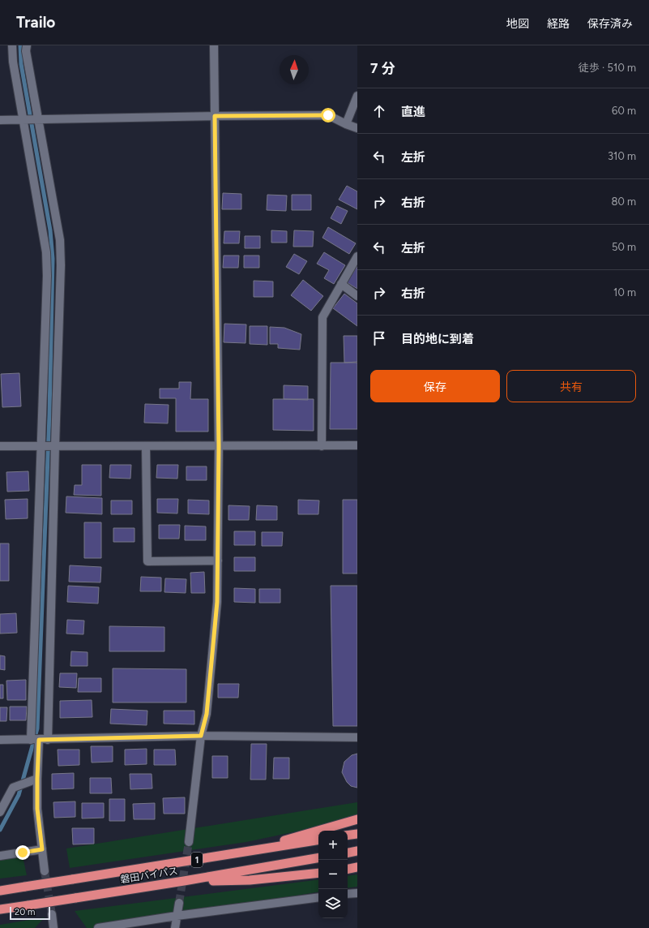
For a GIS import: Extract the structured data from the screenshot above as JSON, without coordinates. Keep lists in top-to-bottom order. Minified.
{"streets":{"highway":["1","磐田バイパス"]},"scale_bar":"20 m","north":"top","page":{"header":"Trailo","nav":["地図","経路","保存済み"],"heading":["7 分","徒歩 · 510 m"],"list":[["直進","60 m"],["左折","310 m"],["右折","80 m"],["左折","50 m"],["右折","10 m"],"目的地に到着"],"buttons":["保存","共有"],"map_buttons":["+","−"],"scale":"20 m"}}
